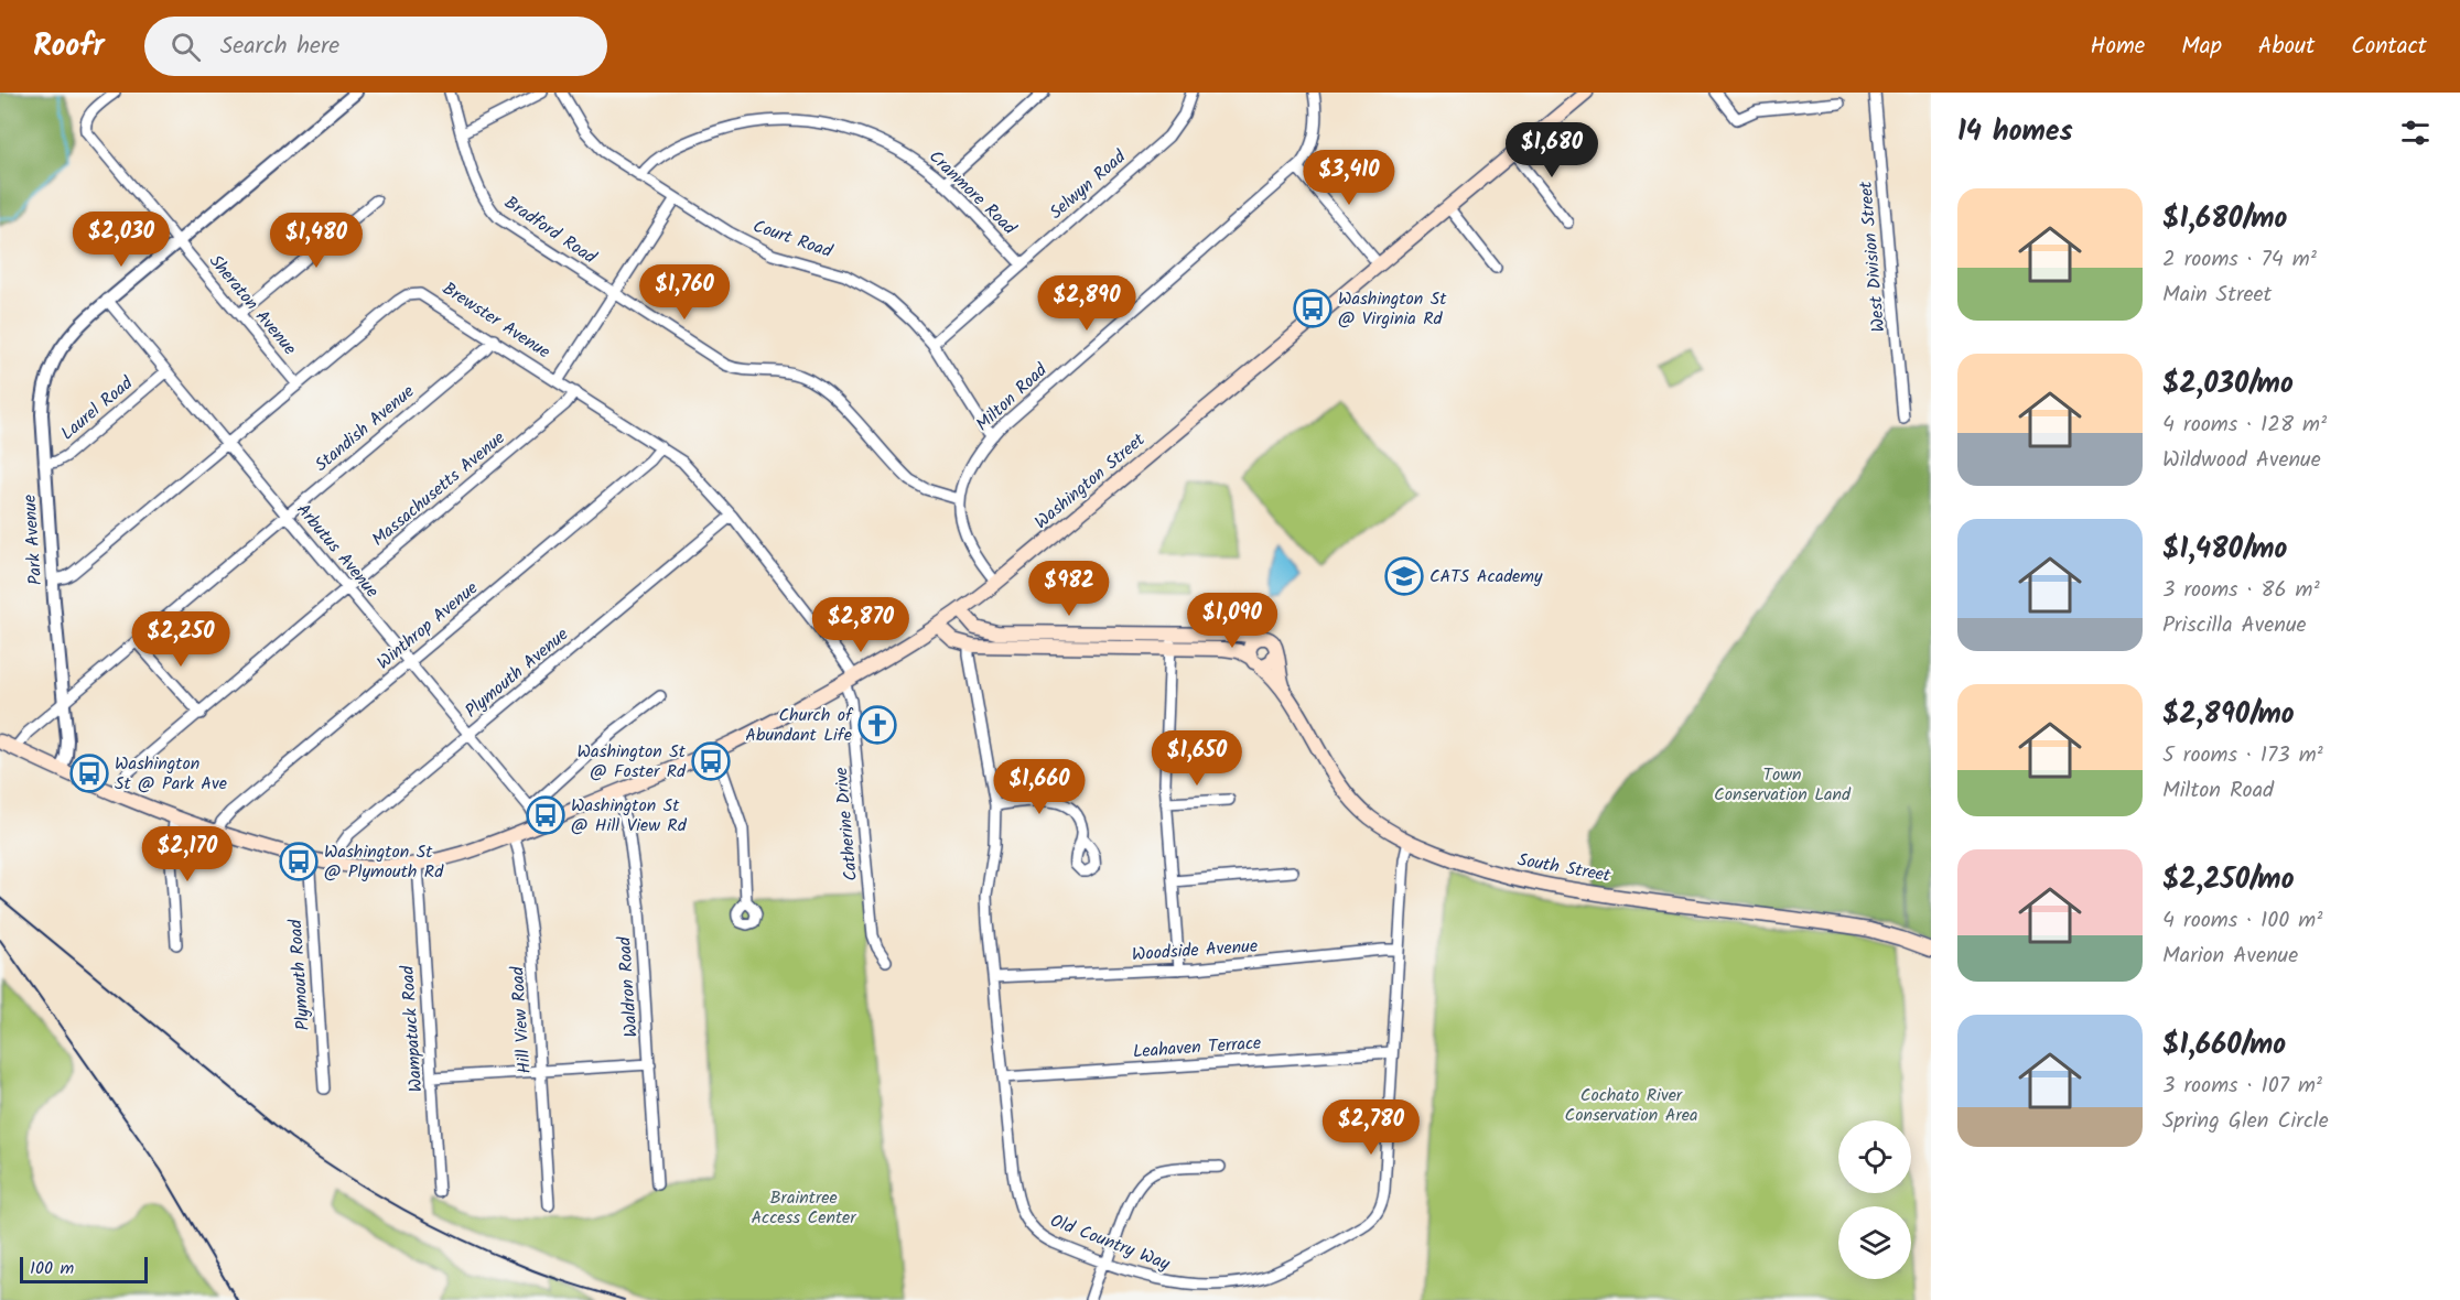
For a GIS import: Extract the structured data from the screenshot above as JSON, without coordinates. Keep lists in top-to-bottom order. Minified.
{"streets":{"main road":["Washington Street","South Street"],"street":["Selwyn Road","Cranmore Road","Bradford Road","Court Road","West Division Street","Sheraton Avenue","Brewster Avenue","Milton Road","Laurel Road","Standish Avenue","Massachusetts Avenue","Park Avenue","Arbutus Avenue","Winthrop Avenue","Plymouth Avenue","Catherine Drive","Woodside Avenue","Plymouth Road","Waldron Road","Hill View Road","Wampatuck Road","Leahaven Terrace","Old Country Way"]},"crossings":[["Selwyn Road","Cranmore Road"],["Selwyn Road","Court Road"],["Cranmore Road","Court Road"],["Bradford Road","Milton Road"],["Court Road","Milton Road"],["Sheraton Avenue","Brewster Avenue"],["Sheraton Avenue","Park Avenue"],["Brewster Avenue","Standish Avenue"],["Brewster Avenue","Washington Street"],["Brewster Avenue","Massachusetts Avenue"],["Brewster Avenue","Park Avenue"],["Brewster Avenue","Arbutus Avenue"],["Brewster Avenue","Winthrop Avenue"],["Brewster Avenue","Plymouth Avenue"],["Brewster Avenue","Catherine Drive"],["Milton Road","Washington Street"],["Laurel Road","Park Avenue"],["Laurel Road","Arbutus Avenue"],["Standish Avenue","Washington Street"],["Standish Avenue","Park Avenue"],["Standish Avenue","Arbutus Avenue"],["Washington Street","Massachusetts Avenue"],["Washington Street","Park Avenue"],["Washington Street","Arbutus Avenue"],["Washington Street","Winthrop Avenue"],["Washington Street","Plymouth Avenue"],["Washington Street","Catherine Drive"],["Washington Street","South Street"],["Washington Street","Plymouth Road"],["Washington Street","Waldron Road"],["Washington Street","Hill View Road"],["Washington Street","Wampatuck Road"],["Massachusetts Avenue","Arbutus Avenue"],["Park Avenue","Arbutus Avenue"],["Arbutus Avenue","Winthrop Avenue"],["Arbutus Avenue","Plymouth Avenue"],["South Street","Old Country Way"],["Woodside Avenue","Old Country Way"],["Leahaven Terrace","Old Country Way"]],"parks":["Town Conservation Land","Cochato River Conservation Area","Braintree Access Center"],"places":{"bus stop":["Washington St @ Virginia Rd","Washington St @ Foster Rd","Washington St @ Park Ave","Washington St @ Hill View Rd","Washington St @ Plymouth Rd"],"school or university":["CATS Academy"],"church":["Church of Abundant Life"]},"scale_bar":"100 m","page":{"header":"Roofr","search":"Search here","nav":["Home","Map","About","Contact"],"heading":"14 homes","price":["$1,680","$3,410","$2,030","$1,480","$1,760","$2,890","$982","$1,090","$2,870","$2,250","$1,650","$1,660","$2,170","$2,780"],"list":[{"name":"$1,680/mo","note":"2 rooms · 74 m² · Main Street"},{"name":"$2,030/mo","note":"4 rooms · 128 m² · Wildwood Avenue"},{"name":"$1,480/mo","note":"3 rooms · 86 m² · Priscilla Avenue"},{"name":"$2,890/mo","note":"5 rooms · 173 m² · Milton Road"},{"name":"$2,250/mo","note":"4 rooms · 100 m² · Marion Avenue"},{"name":"$1,660/mo","note":"3 rooms · 107 m² · Spring Glen Circle"}],"scale":"100 m"}}
